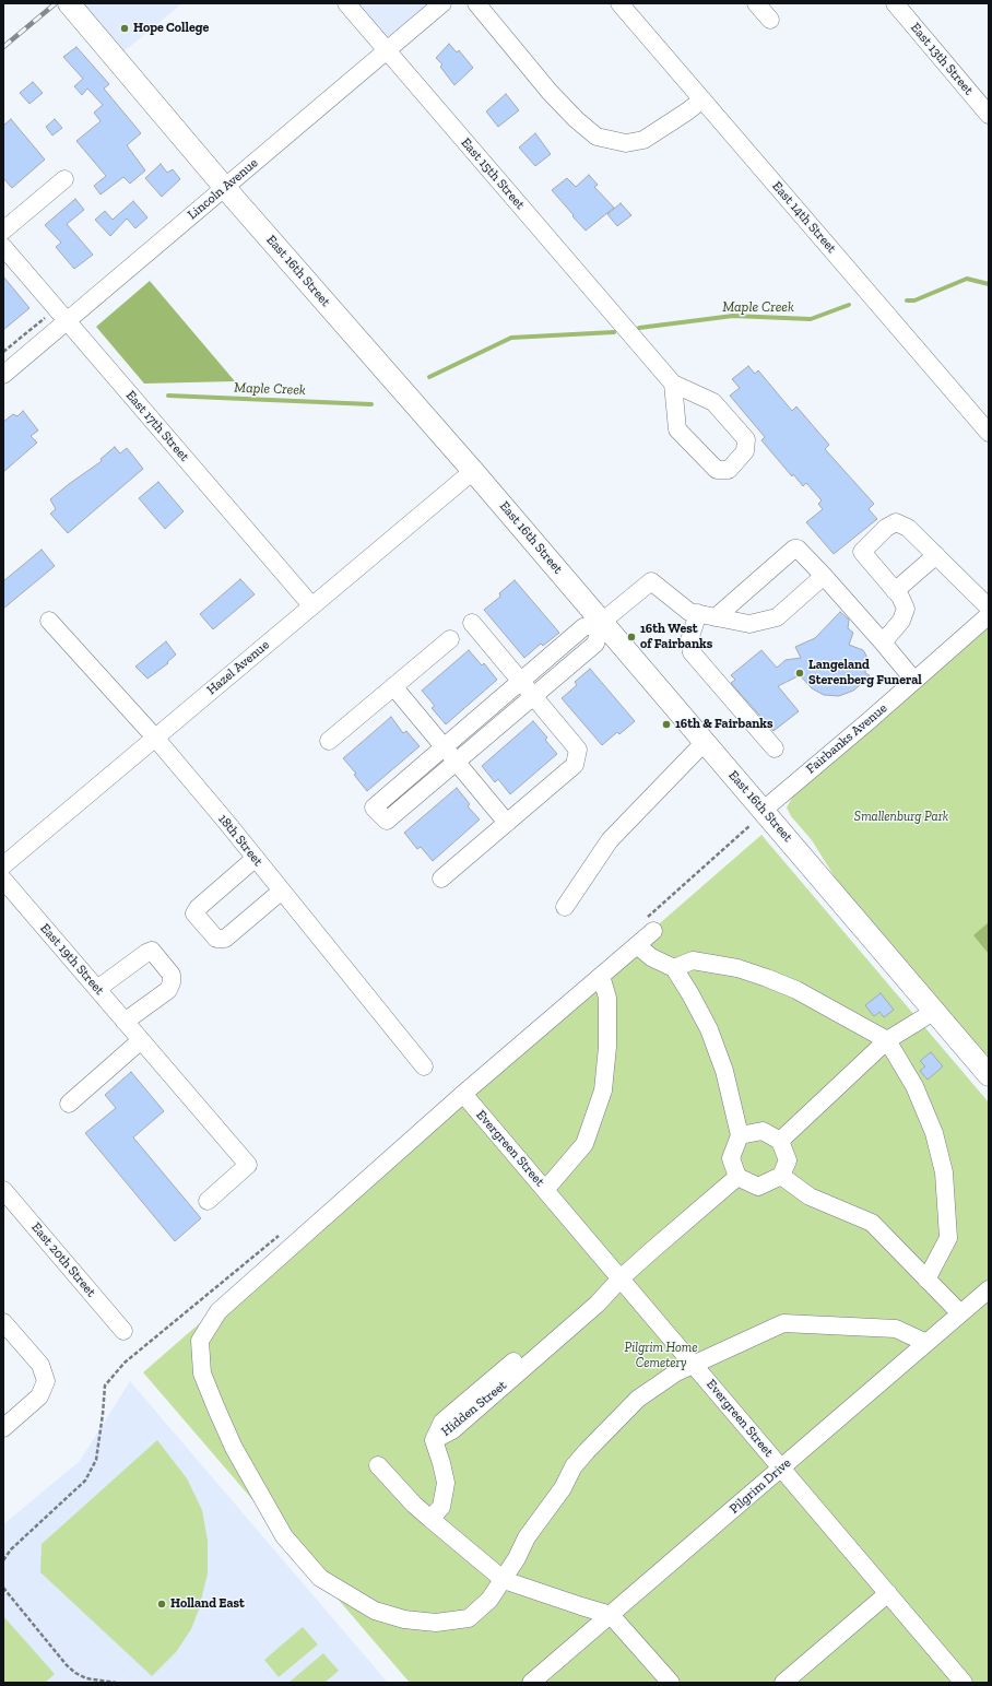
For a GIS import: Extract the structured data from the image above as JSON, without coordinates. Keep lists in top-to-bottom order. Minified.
{"streets":{"main road":["East 16th Street"],"street":["East 13th Street","East 15th Street","Lincoln Avenue","East 14th Street","East 17th Street","Hazel Avenue","Fairbanks Avenue","18th Street","East 19th Street","Evergreen Street","East 20th Street","Hidden Street","Pilgrim Drive"]},"crossings":[["East 15th Street","Lincoln Avenue"],["Lincoln Avenue","East 16th Street"],["Lincoln Avenue","East 17th Street"],["East 16th Street","Hazel Avenue"],["East 16th Street","Fairbanks Avenue"],["East 17th Street","Hazel Avenue"],["Hazel Avenue","18th Street"],["Evergreen Street","Hidden Street"],["Evergreen Street","Pilgrim Drive"]],"water":["Maple Creek"],"parks":["Smallenburg Park","Pilgrim Home Cemetery"],"places":["Hope College","16th West of Fairbanks","Langeland Sterenberg Funeral","16th & Fairbanks","Holland East"]}
